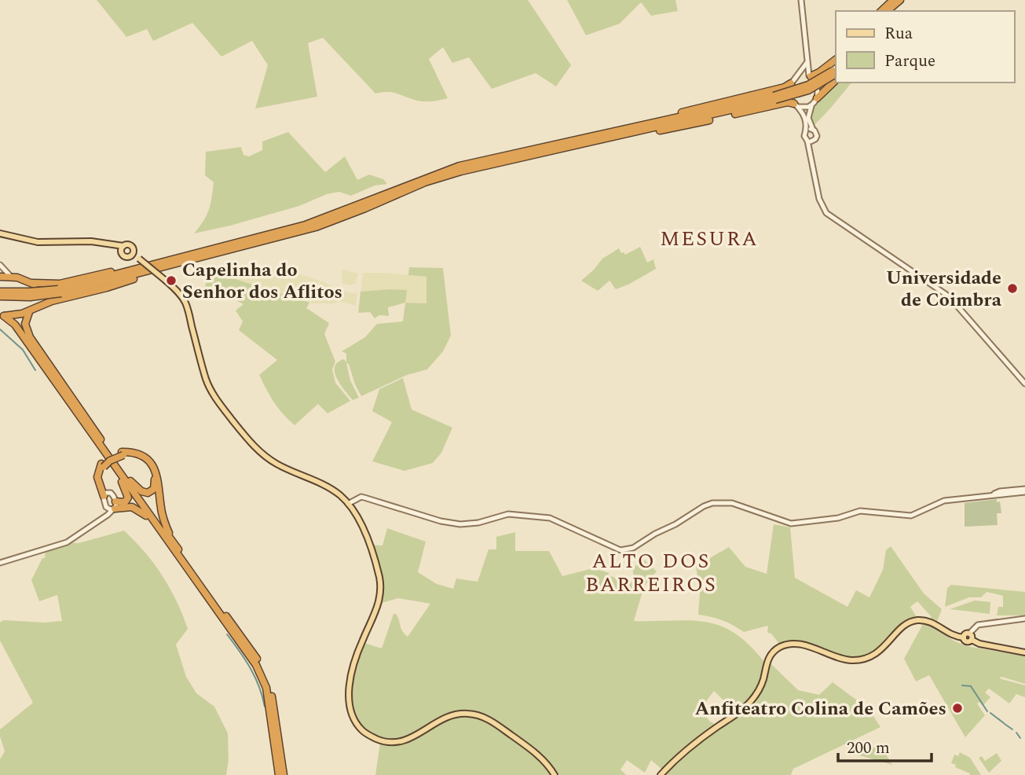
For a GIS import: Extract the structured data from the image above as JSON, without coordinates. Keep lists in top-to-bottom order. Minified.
{"districts":["MESURA","ALTO DOS BARREIROS"],"places":["Capelinha do Senhor dos Aflitos","Universidade de Coimbra","Anfiteatro Colina de Camões"],"legend":["Rua","Parque"],"scale_bar":"200 m"}
